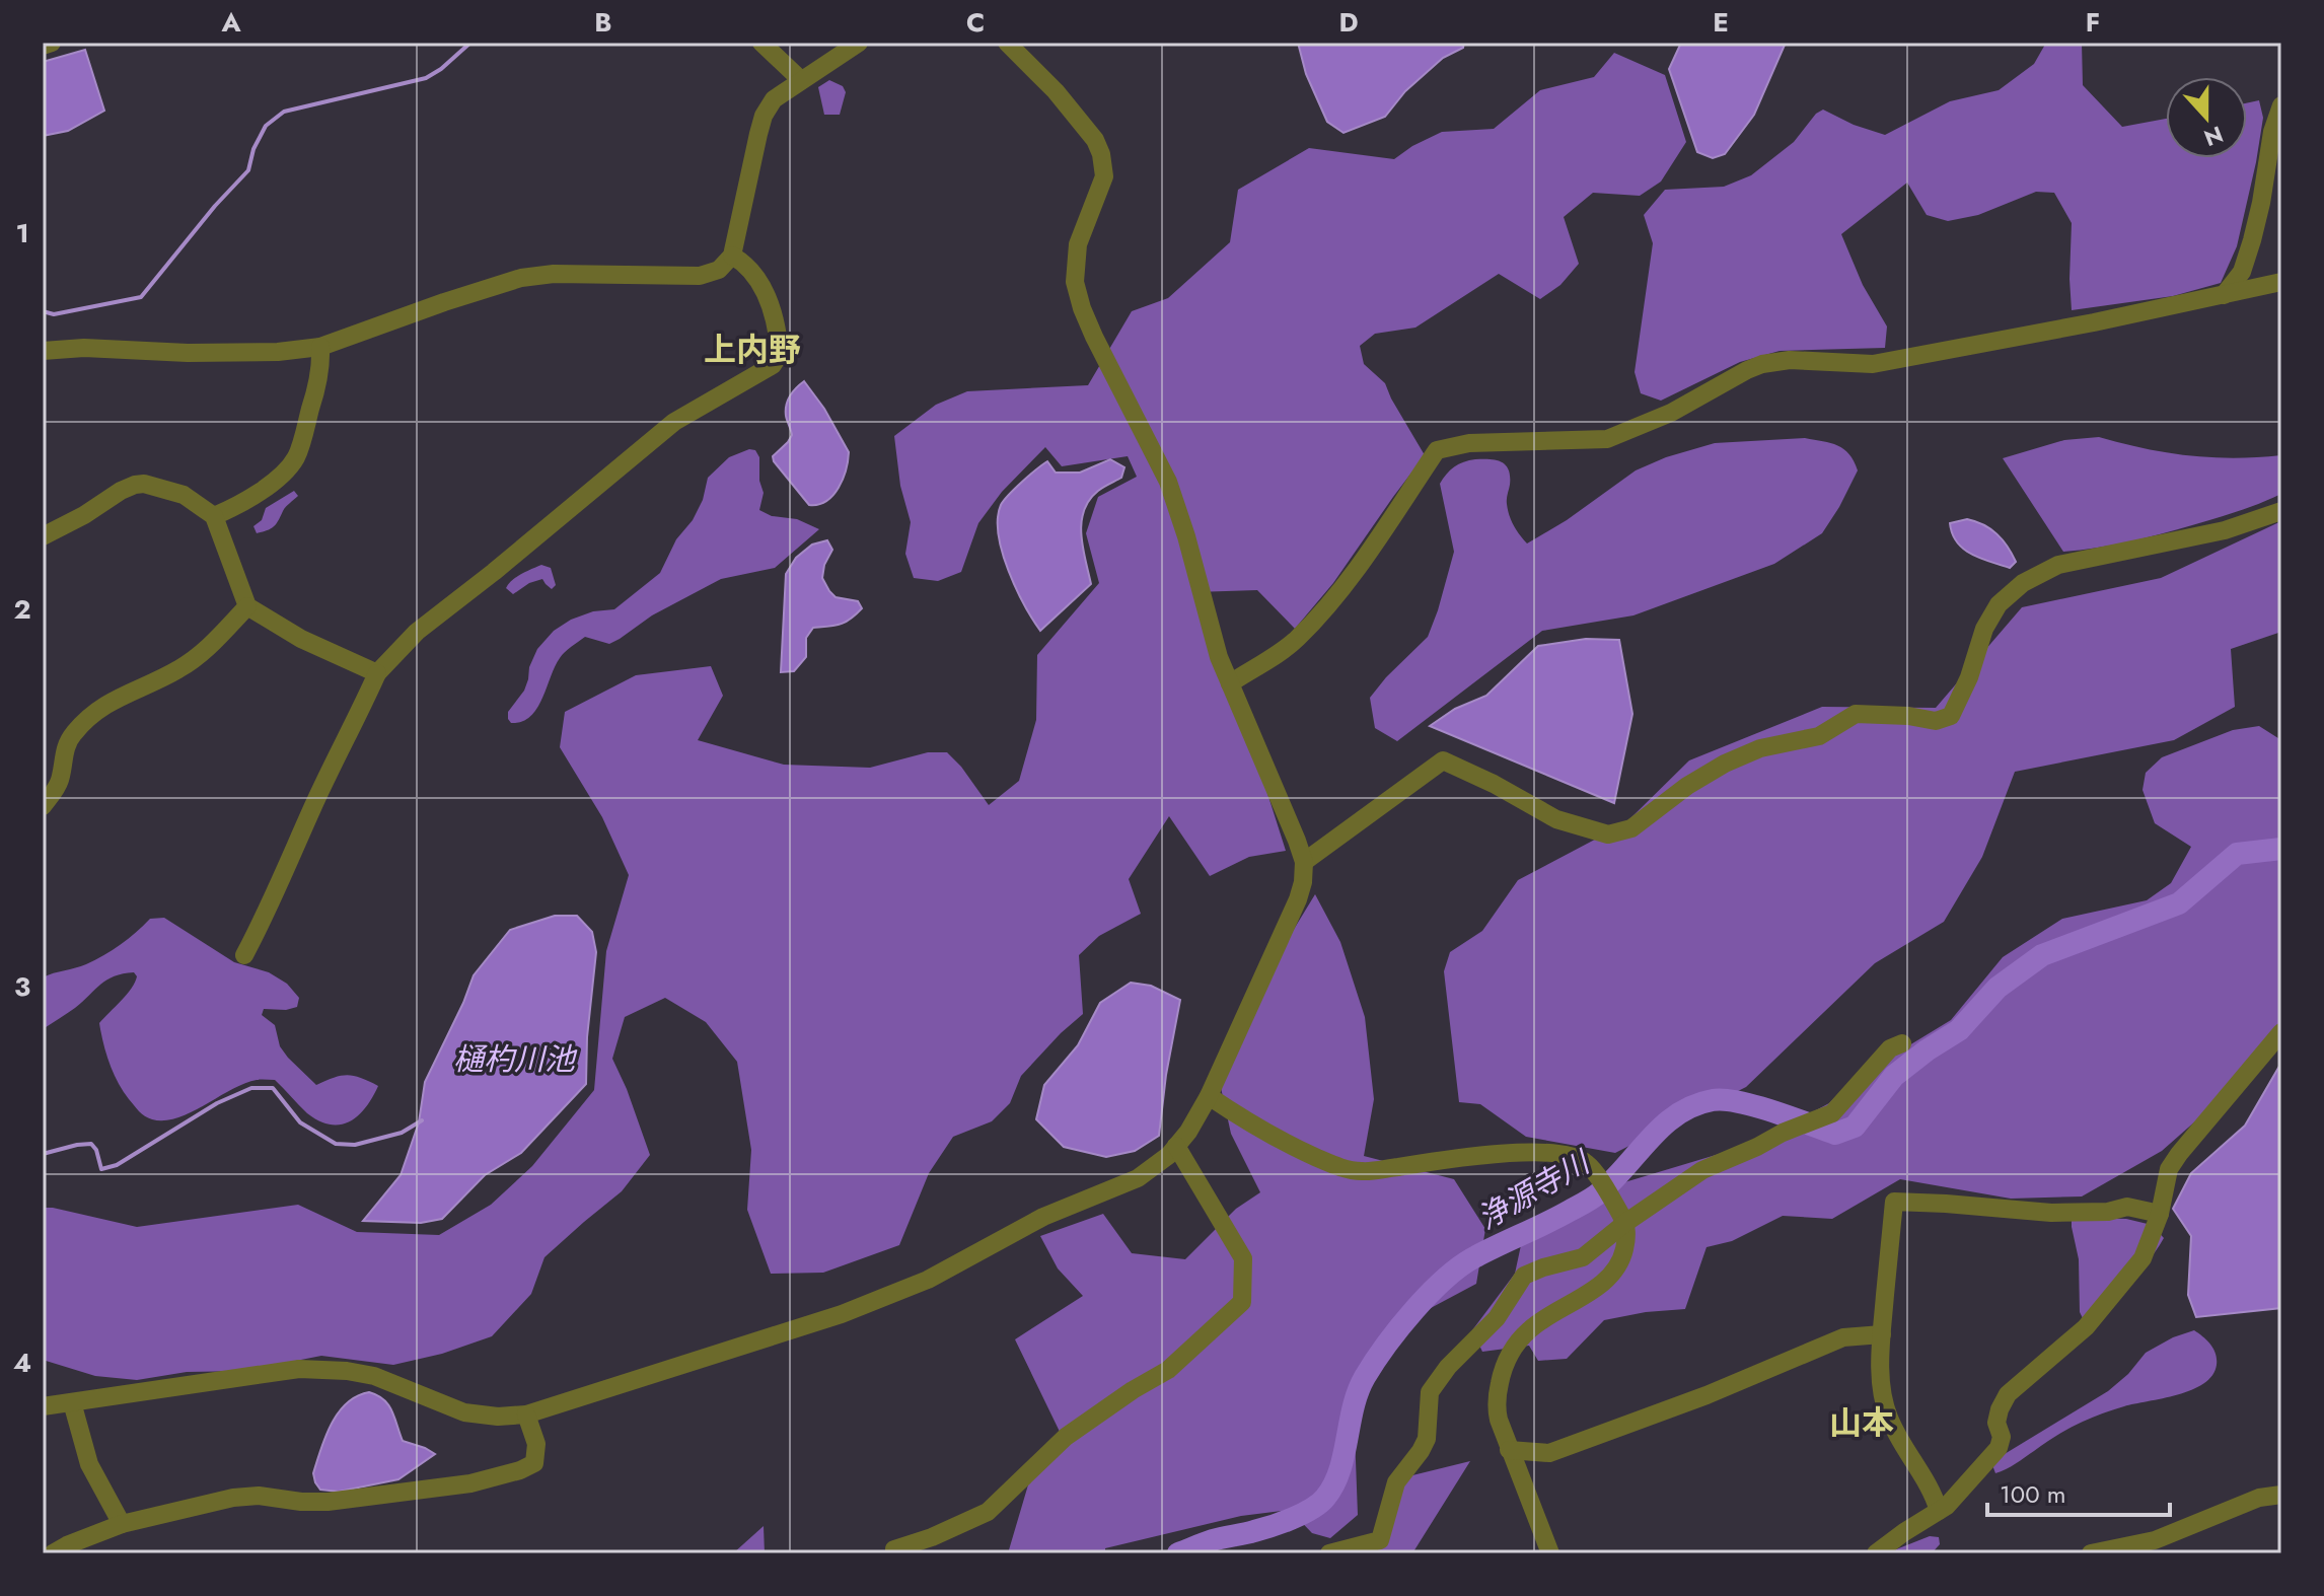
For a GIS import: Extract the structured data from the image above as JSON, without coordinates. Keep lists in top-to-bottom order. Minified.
{"districts":["上内野","山本"],"water":["樋杓川池","浄源寺川"],"scale_bar":"100 m","north":"bottom","grid":{"columns":["A","B","C","D","E","F"],"rows":["1","2","3","4"]}}
